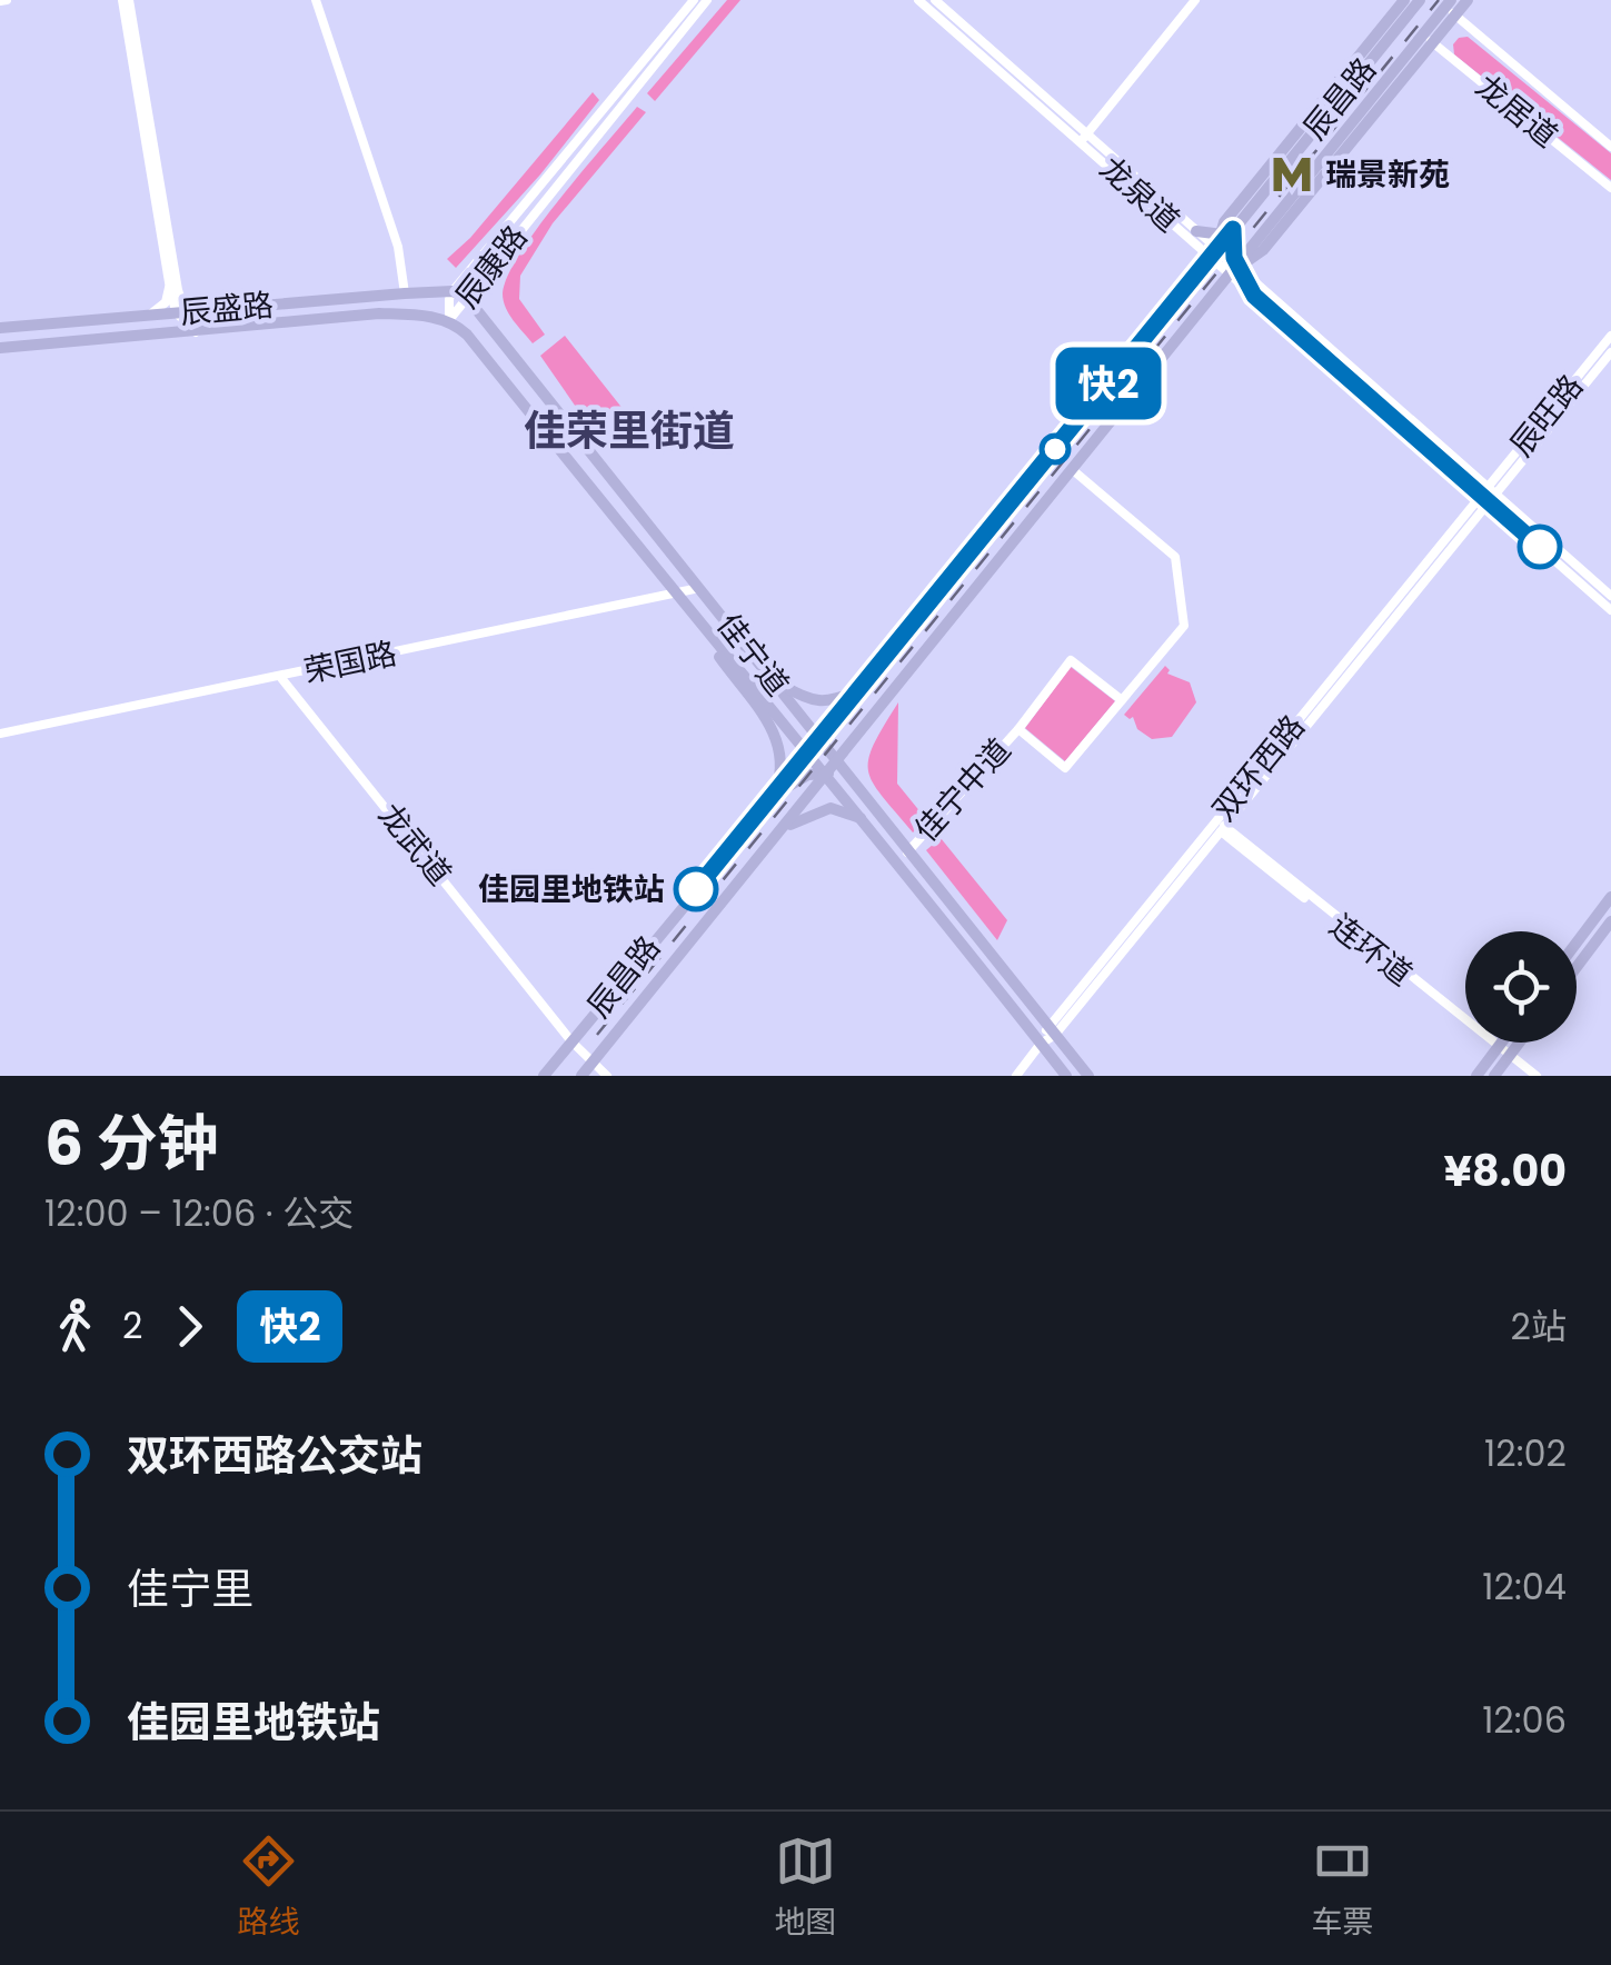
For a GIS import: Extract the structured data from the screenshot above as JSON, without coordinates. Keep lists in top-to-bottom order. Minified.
{"streets":{"main road":["辰昌路","辰盛路","佳宁道"],"street":["龙居道","龙泉道","辰康路","辰旺路","荣国路","双环西路","佳宁中道","龙武道","连环道"]},"crossings":[["辰昌路","龙居道"],["辰昌路","龙泉道"],["辰昌路","佳宁道"],["辰昌路","佳宁中道"],["辰昌路","龙武道"],["龙泉道","辰旺路"],["龙泉道","双环西路"],["辰康路","辰盛路"],["辰康路","佳宁道"],["辰盛路","佳宁道"],["辰旺路","双环西路"],["佳宁道","荣国路"],["佳宁道","双环西路"],["佳宁道","佳宁中道"],["荣国路","龙武道"],["双环西路","连环道"]],"districts":["佳荣里街道"],"places":{"metro station":["瑞景新苑"],"other":["佳园里地铁站"]},"lines":["bus line 快2"],"page":{"on_map":"快2","heading":["6 分钟","12:00 – 12:06 · 公交","¥8.00"],"legs":["2","快2","2站"],"list":[{"name":"双环西路公交站","value":"12:02"},{"name":"佳宁里","value":"12:04"},{"name":"佳园里地铁站","value":"12:06"}],"tabs":["路线","地图","车票"]}}
